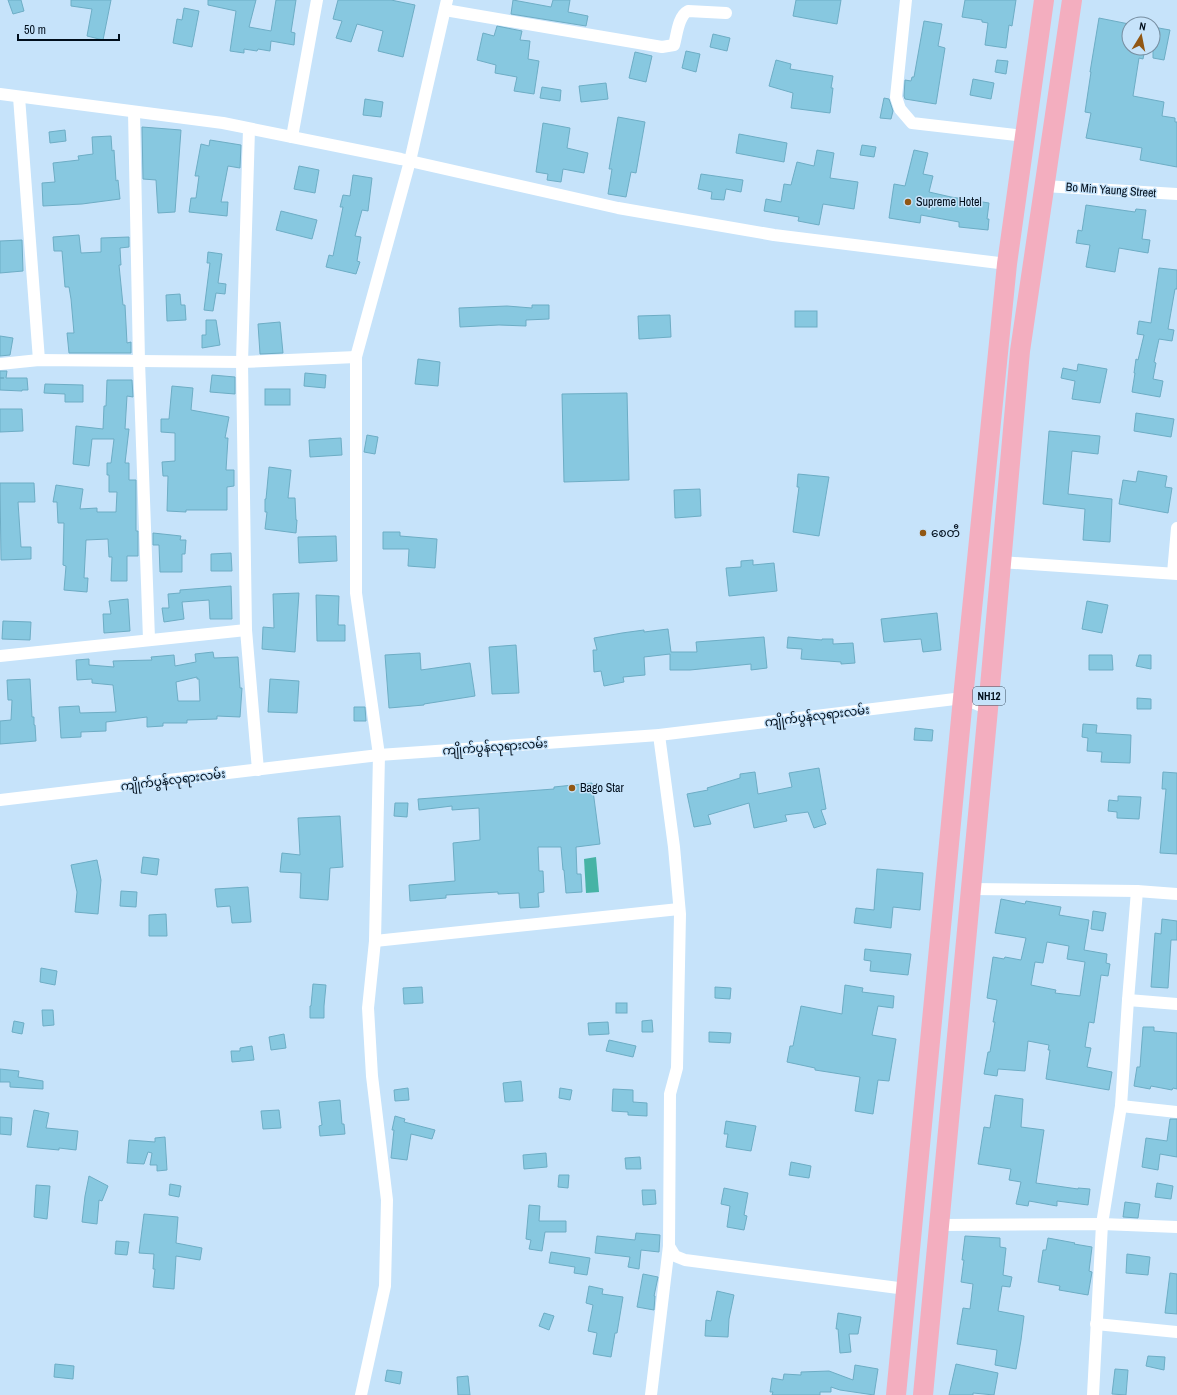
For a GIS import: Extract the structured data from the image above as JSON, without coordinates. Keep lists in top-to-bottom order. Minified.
{"streets":{"highway":["NH12"],"street":["Bo Min Yaung Street","ကျိုက်ပွန်လုရားလမ်း"]},"crossings":[["Bo Min Yaung Street","NH12"],["NH12","ကျိုက်ပွန်လုရားလမ်း"]],"places":["Supreme Hotel","စေတီ","Bago Star"],"scale_bar":"50 m","north":"top"}
